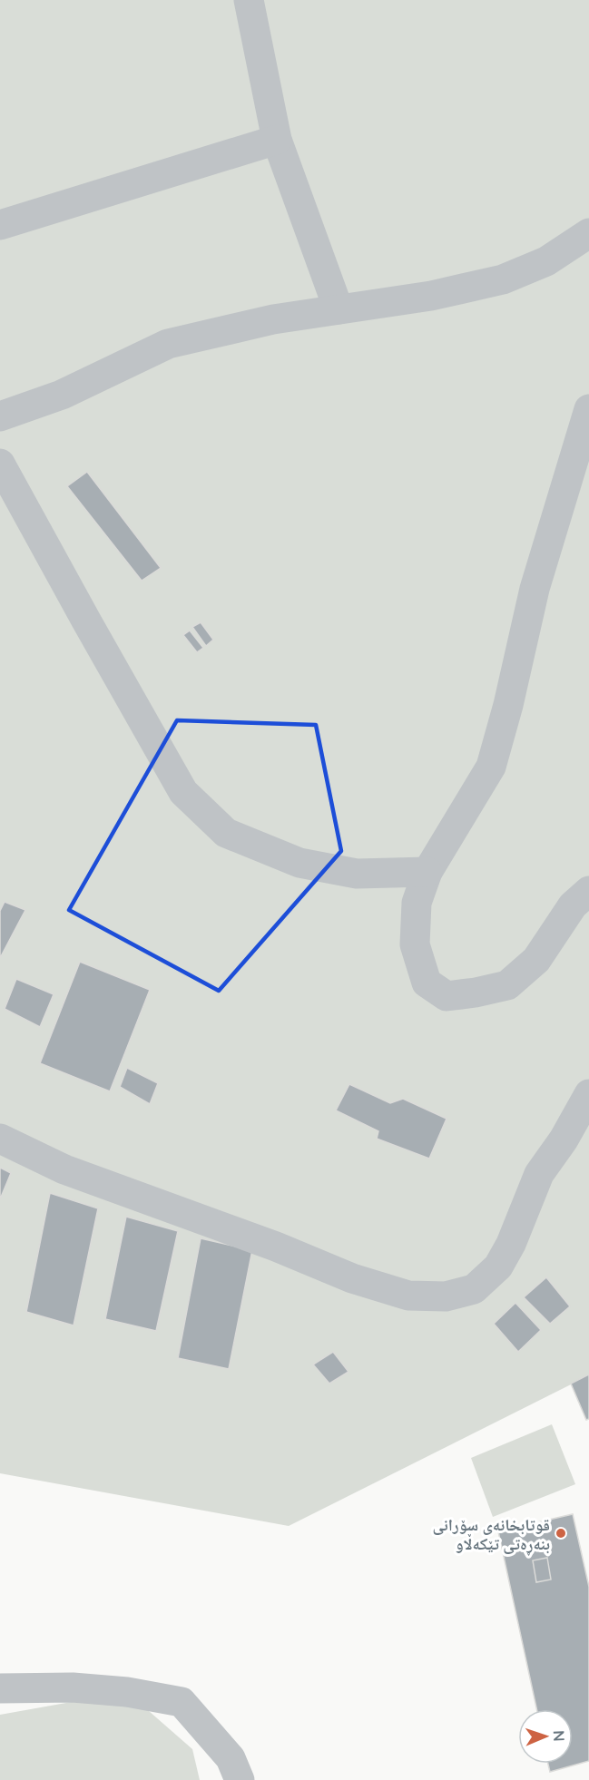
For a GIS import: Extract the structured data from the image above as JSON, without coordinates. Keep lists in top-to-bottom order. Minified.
{"places":["قوتابخانەی سۆرانی بنەڕەتی تێکەڵاو"],"north":"right"}
